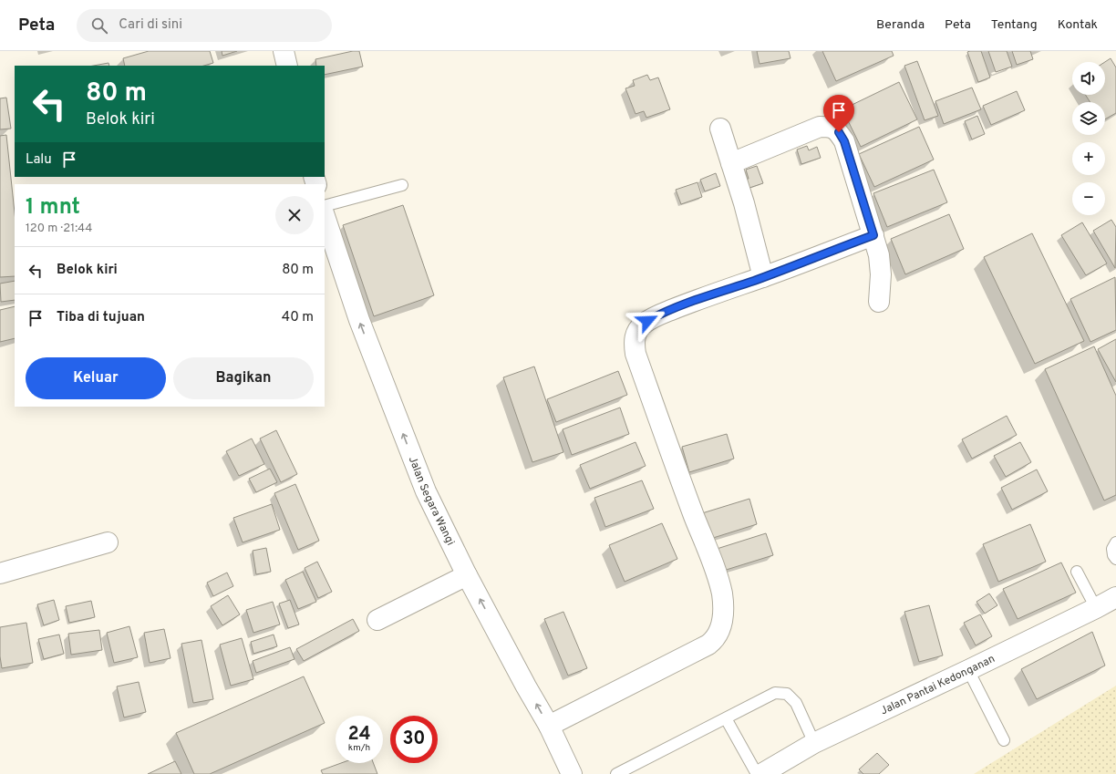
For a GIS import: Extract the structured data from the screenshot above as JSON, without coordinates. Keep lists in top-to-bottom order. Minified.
{"streets":{"street":["Jalan Segara Wangi","Jalan Pantai Kedonganan"]},"one_way":["Jalan Segara Wangi"],"page":{"header":"Peta","search":"Cari di sini","nav":["Beranda","Peta","Tentang","Kontak"],"map_buttons":["+","−"],"turn":["80 m","Belok kiri"],"then":"Lalu","heading":["1 mnt","120 m · 21:44"],"list":[{"name":"Belok kiri","value":"80 m"},{"name":"Tiba di tujuan","value":"40 m"}],"buttons":["Keluar","Bagikan"],"speed":"24 km/h","limit":"30"}}
